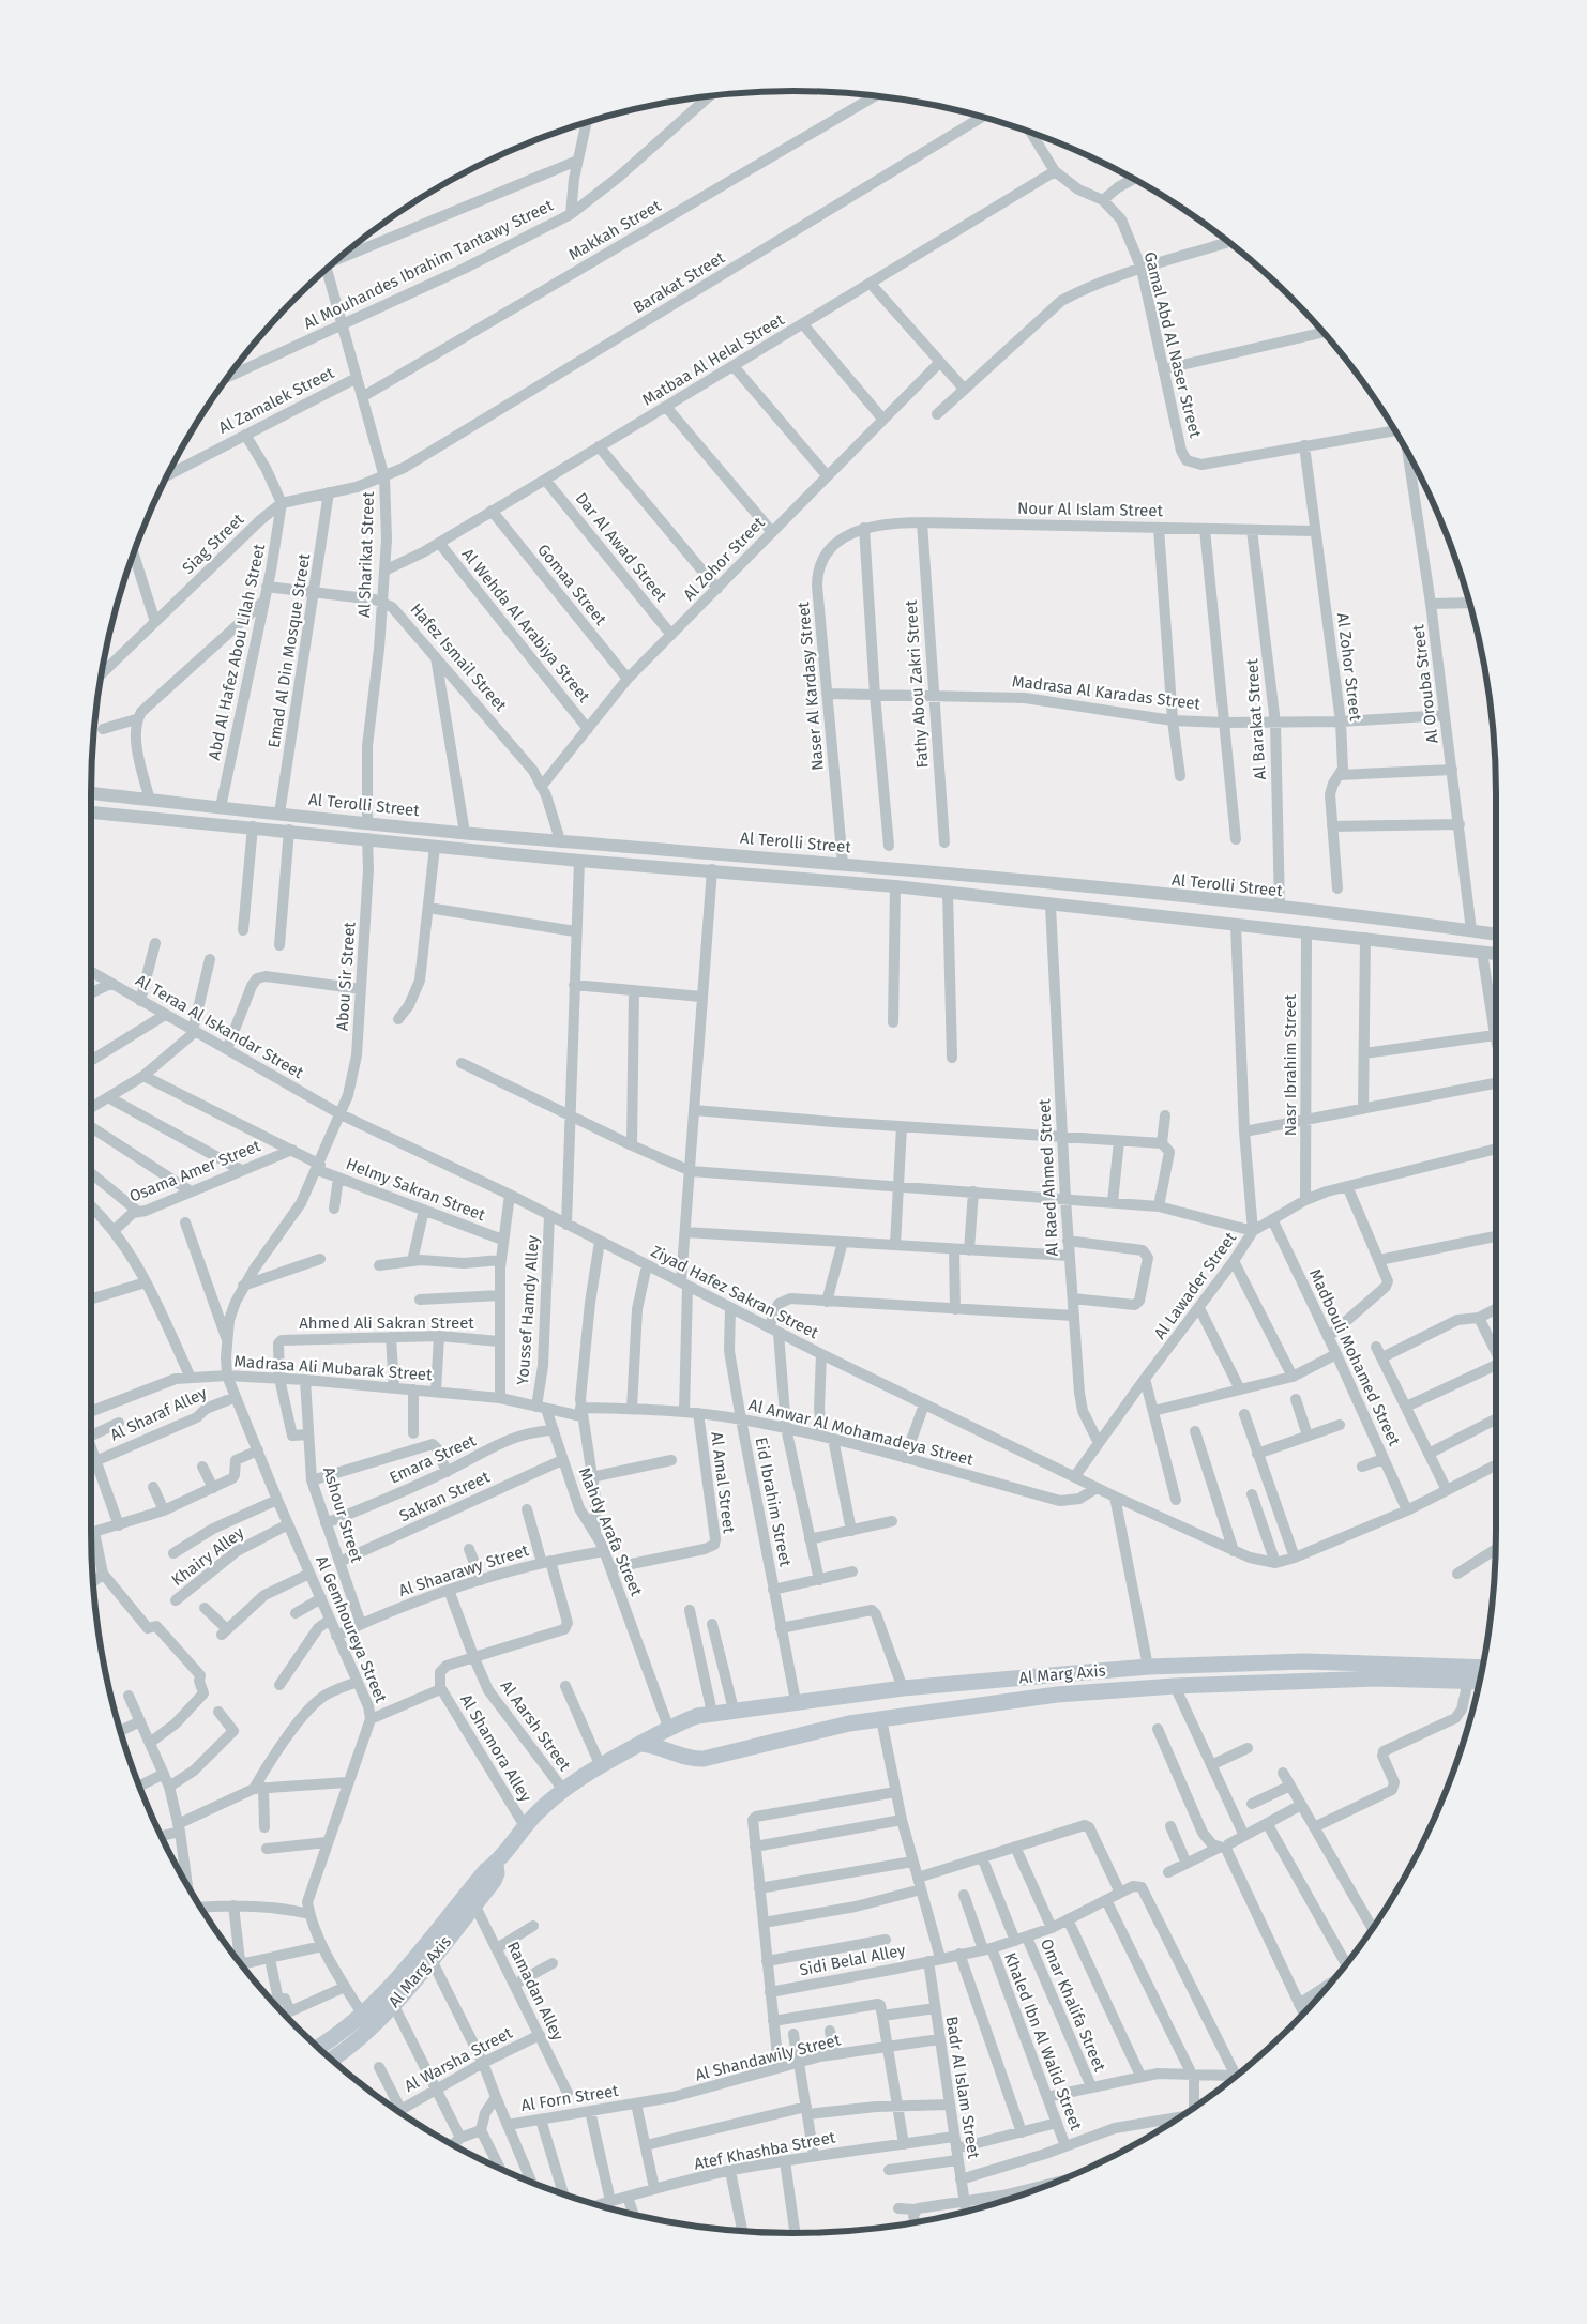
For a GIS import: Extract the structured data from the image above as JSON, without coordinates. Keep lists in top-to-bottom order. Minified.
{"streets":{"main road":["Al Marg Axis"],"street":["Makkah Street","Al Mouhandes Ibrahim Tantawy Street","Barakat Street","Gamal Abd Al Naser Street","Matbaa Al Helal Street","Al Zamalek Street","Nour Al Islam Street","Siag Street","Dar Al Awad Street","Al Sharikat Street","Al Zohor Street","Gomaa Street","Al Wehda Al Arabiya Street","Emad Al Din Mosque Street","Abd Al Hafez Abou Lilah Street","Hafez Ismail Street","Fathy Abou Zakri Street","Al Orouba Street","Naser Al Kardasy Street","Madrasa Al Karadas Street","Al Barakat Street","Al Terolli Street","Abou Sir Street","Al Teraa Al Iskandar Street","Nasr Ibrahim Street","Osama Amer Street","Al Raed Ahmed Street","Helmy Sakran Street","Al Lawader Street","Ziyad Hafez Sakran Street","Youssef Hamdy Alley","Ahmed Ali Sakran Street","Madbouli Mohamed Street","Madrasa Ali Mubarak Street","Al Sharaf Alley","Al Anwar Al Mohamadeya Street","Emara Street","Al Amal Street","Sakran Street","Eid Ibrahim Street","Ashour Street","Mahdy Arafa Street","Khairy Alley","Al Shaarawy Street","Al Gemhoureya Street","Al Aarsh Street","Al Shamora Alley","Sidi Belal Alley","Ramadan Alley","Omar Khalifa Street","Khaled Ibn Al Walid Street","Al Shandawily Street","Al Warsha Street","Badr Al Islam Street","Al Forn Street","Atef Khashba Street"]},"crossings":[["Makkah Street","Al Sharikat Street"],["Al Mouhandes Ibrahim Tantawy Street","Al Sharikat Street"],["Barakat Street","Siag Street"],["Barakat Street","Al Sharikat Street"],["Gamal Abd Al Naser Street","Matbaa Al Helal Street"],["Gamal Abd Al Naser Street","Al Zohor Street"],["Matbaa Al Helal Street","Dar Al Awad Street"],["Matbaa Al Helal Street","Al Sharikat Street"],["Matbaa Al Helal Street","Gomaa Street"],["Matbaa Al Helal Street","Al Wehda Al Arabiya Street"],["Al Zamalek Street","Al Sharikat Street"],["Nour Al Islam Street","Al Zohor Street"],["Nour Al Islam Street","Fathy Abou Zakri Street"],["Nour Al Islam Street","Naser Al Kardasy Street"],["Nour Al Islam Street","Al Barakat Street"],["Siag Street","Al Sharikat Street"],["Siag Street","Emad Al Din Mosque Street"],["Siag Street","Abd Al Hafez Abou Lilah Street"],["Dar Al Awad Street","Al Zohor Street"],["Al Sharikat Street","Hafez Ismail Street"],["Al Sharikat Street","Al Terolli Street"],["Al Zohor Street","Gomaa Street"],["Al Zohor Street","Al Wehda Al Arabiya Street"],["Al Zohor Street","Hafez Ismail Street"],["Al Zohor Street","Madrasa Al Karadas Street"],["Emad Al Din Mosque Street","Al Terolli Street"],["Abd Al Hafez Abou Lilah Street","Al Terolli Street"],["Hafez Ismail Street","Al Terolli Street"],["Fathy Abou Zakri Street","Madrasa Al Karadas Street"],["Al Orouba Street","Madrasa Al Karadas Street"],["Al Orouba Street","Al Terolli Street"],["Naser Al Kardasy Street","Madrasa Al Karadas Street"],["Naser Al Kardasy Street","Al Terolli Street"],["Madrasa Al Karadas Street","Al Barakat Street"],["Al Barakat Street","Al Terolli Street"],["Al Terolli Street","Abou Sir Street"],["Al Terolli Street","Nasr Ibrahim Street"],["Al Terolli Street","Al Raed Ahmed Street"],["Al Terolli Street","Al Lawader Street"],["Abou Sir Street","Al Teraa Al Iskandar Street"],["Abou Sir Street","Helmy Sakran Street"],["Abou Sir Street","Ziyad Hafez Sakran Street"],["Al Teraa Al Iskandar Street","Ziyad Hafez Sakran Street"],["Osama Amer Street","Helmy Sakran Street"],["Al Raed Ahmed Street","Al Lawader Street"],["Al Lawader Street","Ziyad Hafez Sakran Street"],["Ziyad Hafez Sakran Street","Youssef Hamdy Alley"],["Ziyad Hafez Sakran Street","Al Anwar Al Mohamadeya Street"],["Ziyad Hafez Sakran Street","Eid Ibrahim Street"],["Youssef Hamdy Alley","Madrasa Ali Mubarak Street"],["Youssef Hamdy Alley","Mahdy Arafa Street"],["Ahmed Ali Sakran Street","Madrasa Ali Mubarak Street"],["Madrasa Ali Mubarak Street","Al Anwar Al Mohamadeya Street"],["Madrasa Ali Mubarak Street","Ashour Street"],["Madrasa Ali Mubarak Street","Mahdy Arafa Street"],["Madrasa Ali Mubarak Street","Al Gemhoureya Street"],["Al Sharaf Alley","Al Gemhoureya Street"],["Al Anwar Al Mohamadeya Street","Al Amal Street"],["Al Anwar Al Mohamadeya Street","Eid Ibrahim Street"],["Emara Street","Ashour Street"],["Emara Street","Mahdy Arafa Street"],["Al Amal Street","Mahdy Arafa Street"],["Sakran Street","Ashour Street"],["Sakran Street","Mahdy Arafa Street"],["Eid Ibrahim Street","Al Marg Axis"],["Ashour Street","Al Shaarawy Street"],["Mahdy Arafa Street","Al Shaarawy Street"],["Mahdy Arafa Street","Al Marg Axis"],["Khairy Alley","Al Gemhoureya Street"],["Al Shaarawy Street","Al Gemhoureya Street"],["Al Shaarawy Street","Al Aarsh Street"],["Al Gemhoureya Street","Al Marg Axis"],["Al Marg Axis","Al Aarsh Street"],["Al Marg Axis","Al Shamora Alley"],["Al Marg Axis","Ramadan Alley"],["Sidi Belal Alley","Omar Khalifa Street"],["Sidi Belal Alley","Khaled Ibn Al Walid Street"],["Sidi Belal Alley","Badr Al Islam Street"],["Ramadan Alley","Al Warsha Street"],["Khaled Ibn Al Walid Street","Atef Khashba Street"],["Al Shandawily Street","Badr Al Islam Street"],["Al Shandawily Street","Al Forn Street"],["Badr Al Islam Street","Atef Khashba Street"]]}
